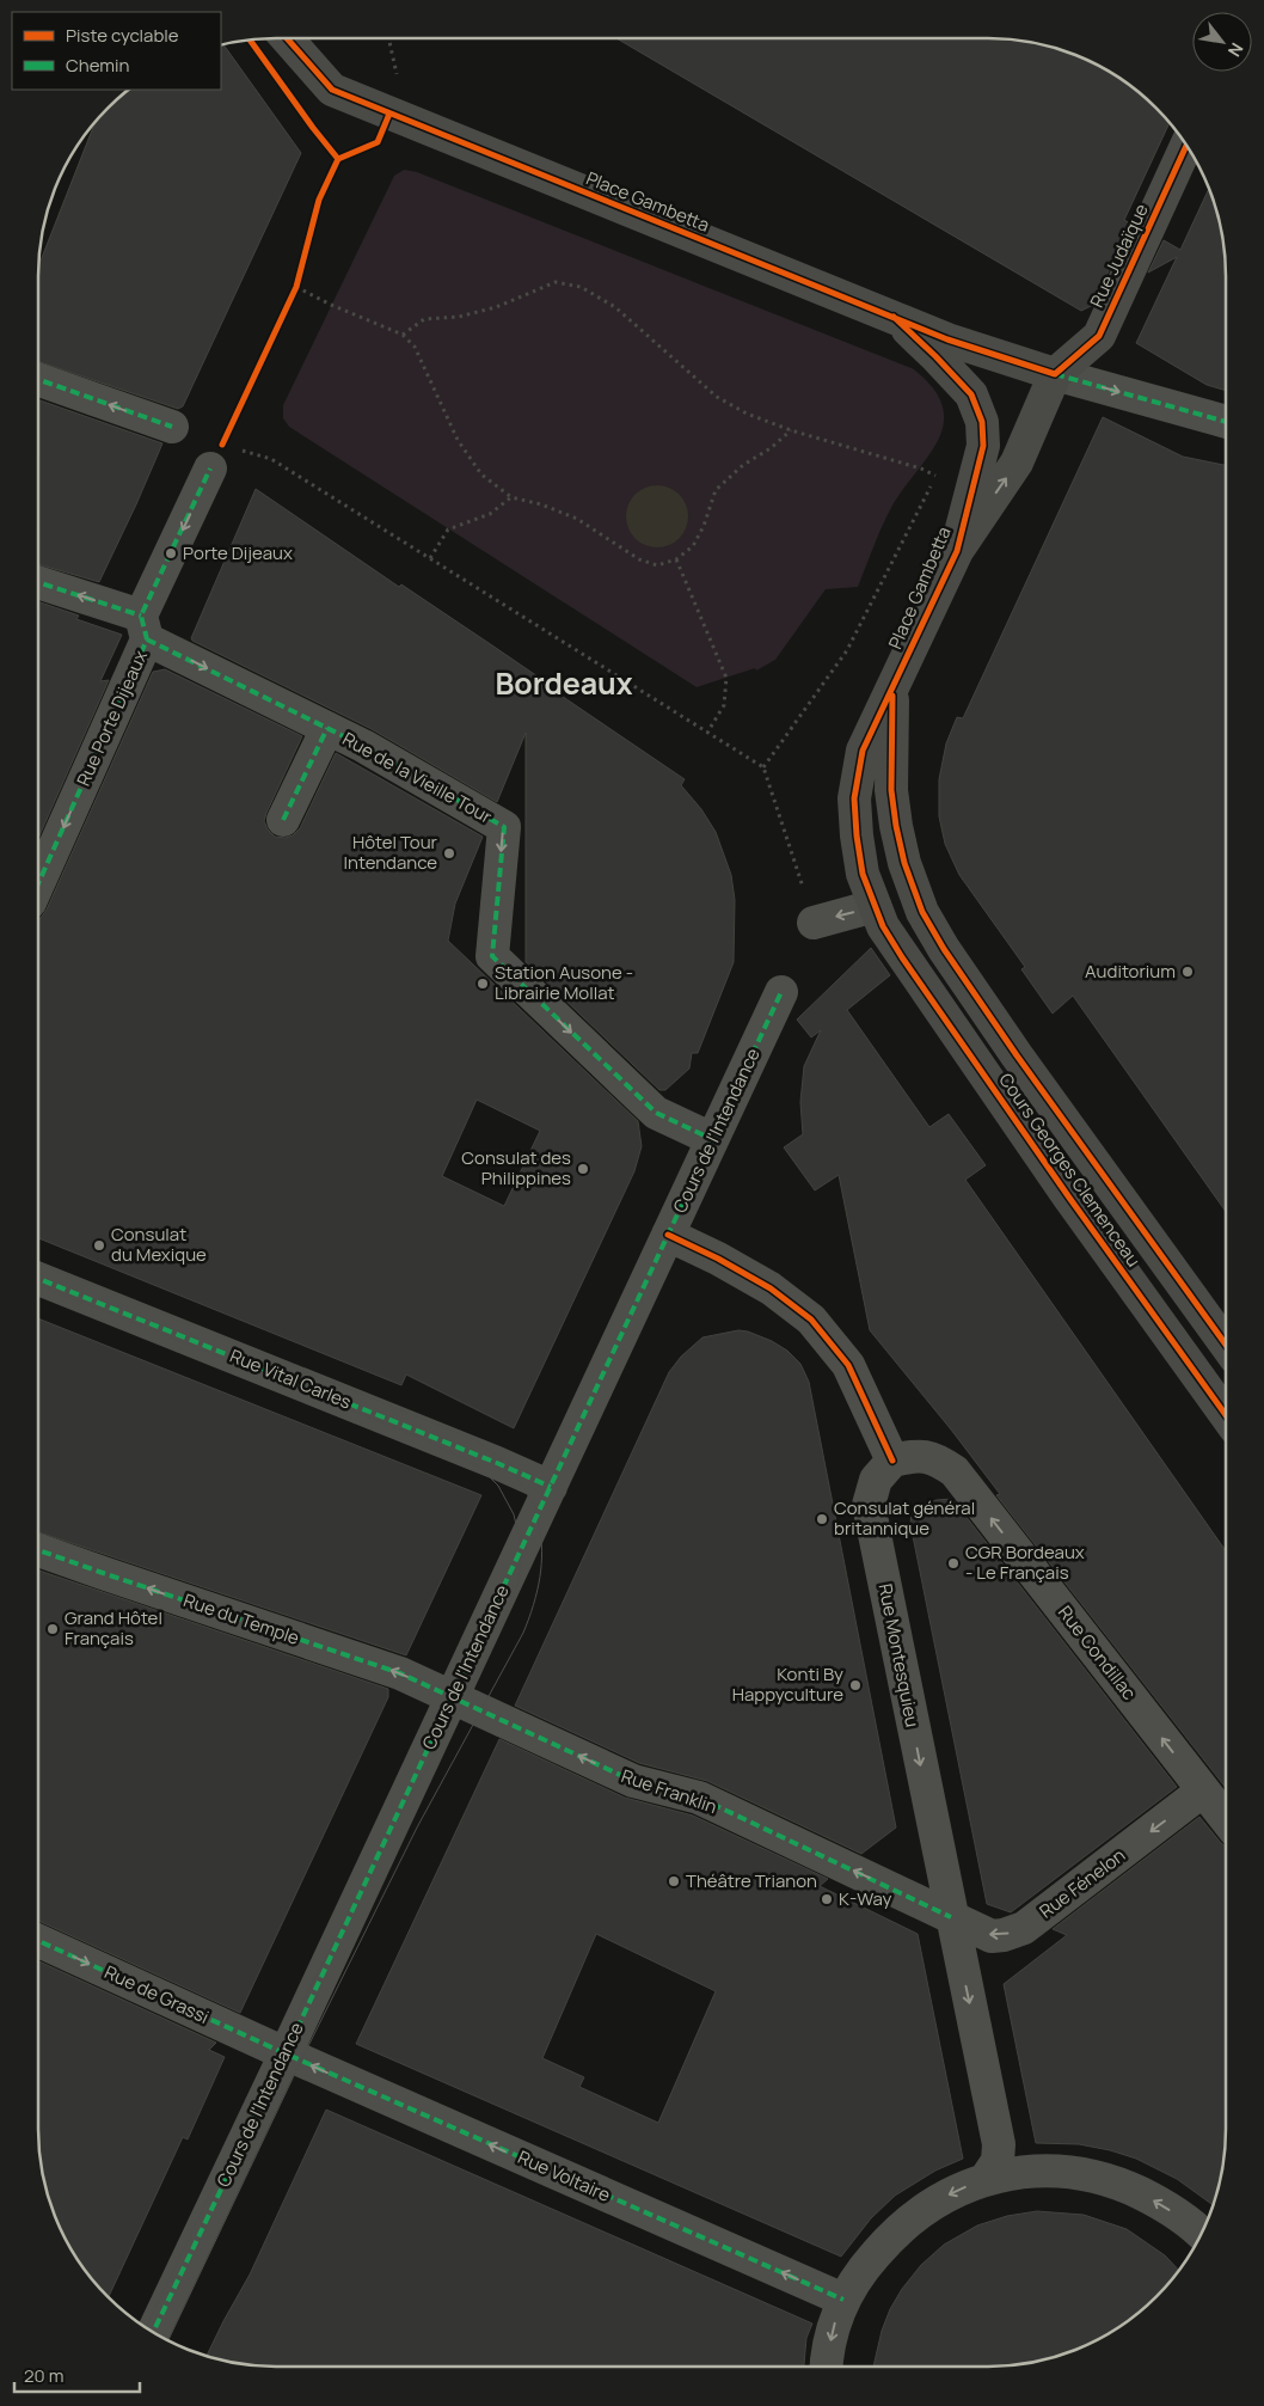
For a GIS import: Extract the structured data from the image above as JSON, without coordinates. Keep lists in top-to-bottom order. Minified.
{"streets":{"main road":["Place Gambetta","Rue Judaïque","Cours Georges Clemenceau"],"street":["Rue Porte Dijeaux","Rue de la Vieille Tour","Cours de l'Intendance","Rue Vital Carles","Rue du Temple","Rue Condillac","Rue Montesquieu","Rue Franklin","Rue Fénelon","Rue de Grassi","Rue Voltaire"]},"crossings":[["Place Gambetta","Rue Judaïque"],["Place Gambetta","Cours Georges Clemenceau"],["Rue Porte Dijeaux","Rue de la Vieille Tour"],["Rue de la Vieille Tour","Cours de l'Intendance"],["Cours de l'Intendance","Rue Vital Carles"],["Cours de l'Intendance","Rue du Temple"],["Cours de l'Intendance","Rue Franklin"],["Cours de l'Intendance","Rue de Grassi"],["Cours de l'Intendance","Rue Voltaire"],["Rue du Temple","Rue Franklin"],["Rue Condillac","Rue Montesquieu"],["Rue Condillac","Rue Fénelon"],["Rue Montesquieu","Rue Franklin"],["Rue Montesquieu","Rue Fénelon"],["Rue Franklin","Rue Fénelon"],["Rue de Grassi","Rue Voltaire"]],"one_way":["Rue Porte Dijeaux","Rue du Temple","Rue Condillac","Rue Montesquieu","Rue Franklin","Rue Fénelon","Rue de Grassi","Rue Voltaire"],"districts":["Bordeaux"],"places":["Porte Dijeaux","Hôtel Tour Intendance","Auditorium","Station Ausone - Librairie Mollat","Consulat des Philippines","Consulat du Mexique","Consulat général britannique","CGR Bordeaux - Le Français","Grand Hôtel Français","Konti By Happyculture","Théâtre Trianon","K-Way"],"legend":["Piste cyclable","Chemin"],"scale_bar":"20 m","north":"bottom right"}
